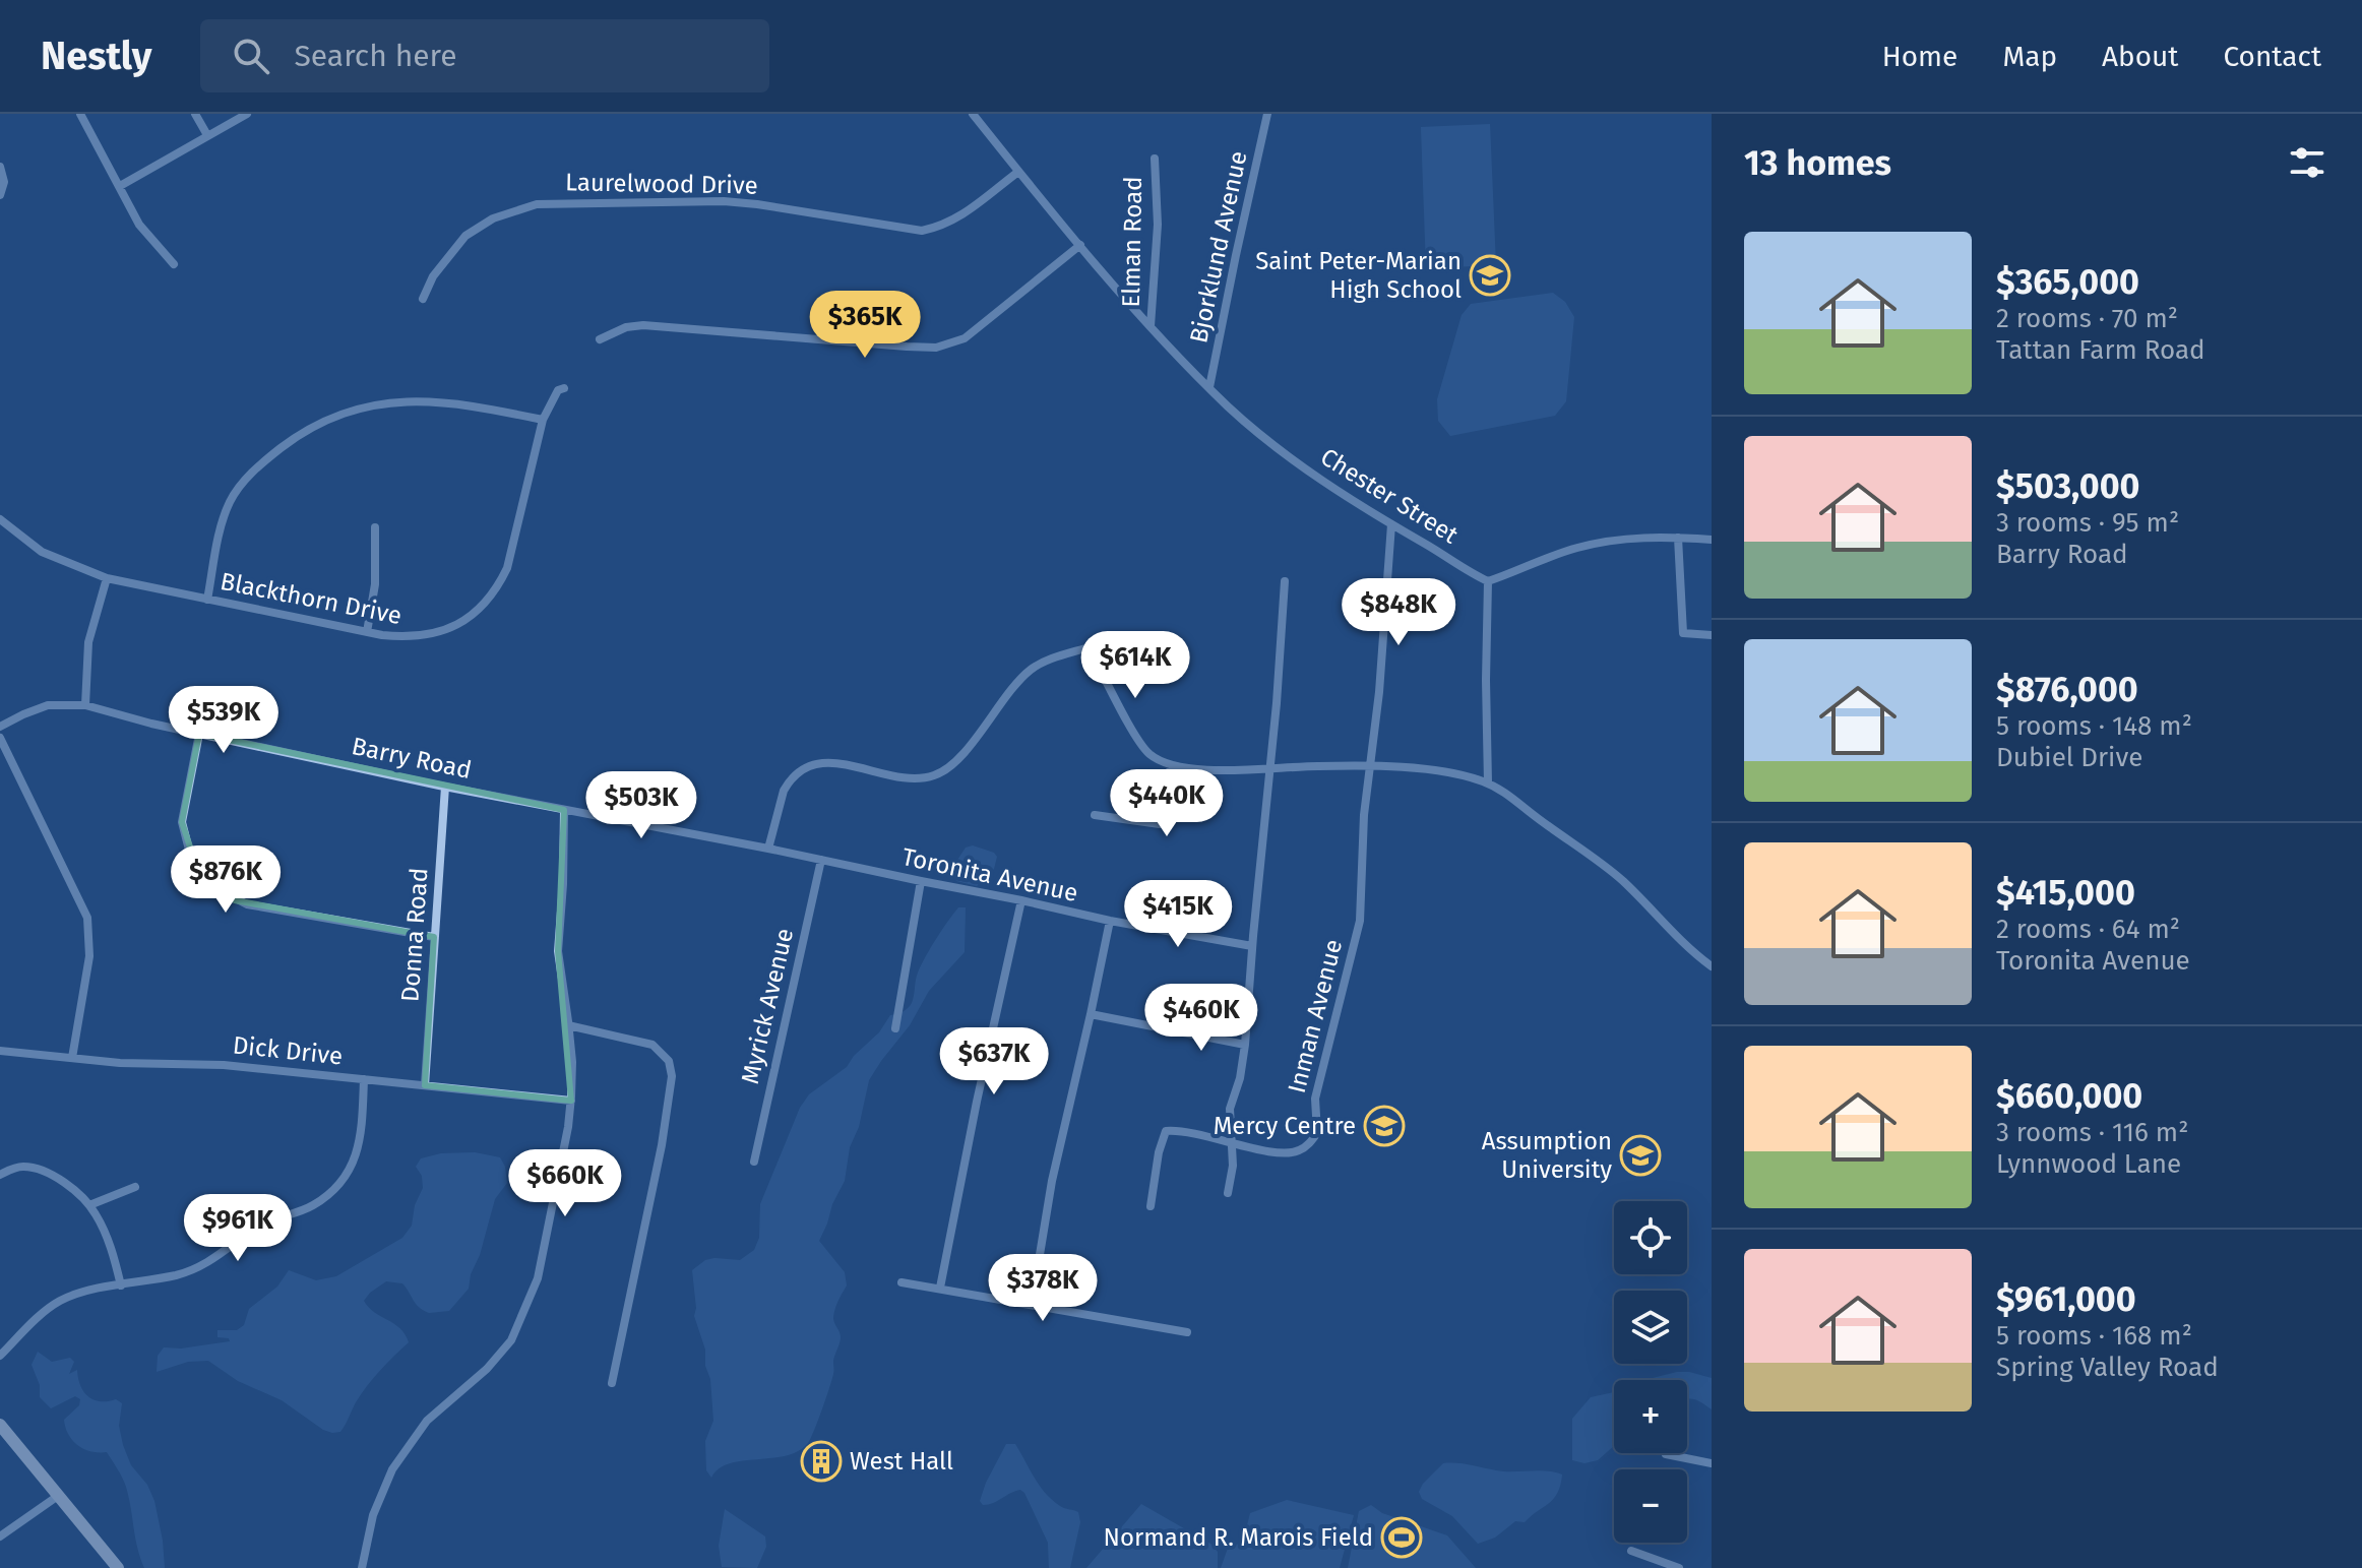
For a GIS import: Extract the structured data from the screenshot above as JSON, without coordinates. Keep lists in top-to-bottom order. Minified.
{"streets":{"street":["Laurelwood Drive","Elman Road","Bjorklund Avenue","Chester Street","Blackthorn Drive","Barry Road","Toronita Avenue","Donna Road","Myrick Avenue","Inman Avenue","Dick Drive"]},"crossings":[["Laurelwood Drive","Chester Street"],["Elman Road","Chester Street"],["Bjorklund Avenue","Chester Street"],["Chester Street","Inman Avenue"],["Barry Road","Toronita Avenue"],["Barry Road","Donna Road"],["Toronita Avenue","Myrick Avenue"],["Donna Road","Dick Drive"]],"places":{"school or university":["Saint Peter-Marian High School","Mercy Centre","Assumption University"],"building":["West Hall"],"sports":["Normand R. Marois Field"]},"page":{"header":"Nestly","search":"Search here","nav":["Home","Map","About","Contact"],"heading":"13 homes","list":[{"name":"$365,000","note":"2 rooms · 70 m² · Tattan Farm Road"},{"name":"$503,000","note":"3 rooms · 95 m² · Barry Road"},{"name":"$876,000","note":"5 rooms · 148 m² · Dubiel Drive"},{"name":"$415,000","note":"2 rooms · 64 m² · Toronita Avenue"},{"name":"$660,000","note":"3 rooms · 116 m² · Lynnwood Lane"},{"name":"$961,000","note":"5 rooms · 168 m² · Spring Valley Road"}],"price":["$365K","$848K","$614K","$539K","$440K","$503K","$876K","$415K","$460K","$637K","$660K","$961K","$378K"],"map_buttons":["+","−"]}}
